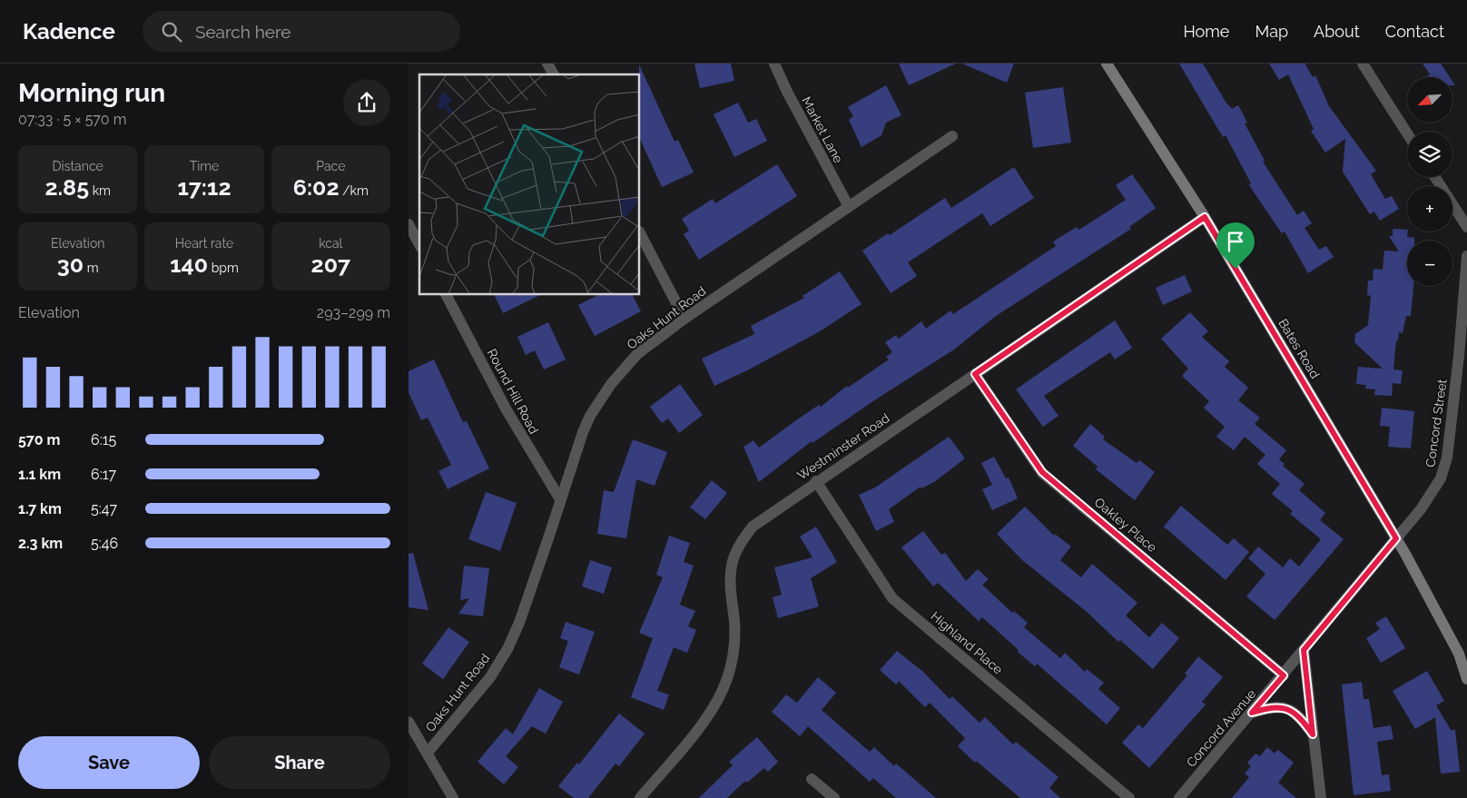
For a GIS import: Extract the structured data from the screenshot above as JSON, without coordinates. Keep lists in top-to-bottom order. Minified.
{"streets":{"street":["Market Lane","Oaks Hunt Road","Bates Road","Round Hill Road","Concord Street","Westminster Road","Oakley Place","Highland Place","Concord Avenue"]},"crossings":[["Market Lane","Oaks Hunt Road"],["Oaks Hunt Road","Round Hill Road"],["Bates Road","Concord Street"],["Bates Road","Westminster Road"],["Concord Street","Oakley Place"],["Concord Street","Concord Avenue"],["Westminster Road","Oakley Place"],["Westminster Road","Highland Place"],["Oakley Place","Concord Avenue"]],"north":"bottom left","page":{"header":"Kadence","search":"Search here","nav":["Home","Map","About","Contact"],"heading":["Morning run","07:33 · 5 × 570 m"],"map_buttons":["+","−"],"stats":[["Distance","2.85 km"],["Time","17:12"],["Pace","6:02 /km"],["Elevation","30 m"],["Heart rate","140 bpm"],["kcal","207"]],"chart":["Elevation","293–299 m"],"list":[{"name":"570 m","note":"6:15"},{"name":"1.1 km","note":"6:17"},{"name":"1.7 km","note":"5:47"},{"name":"2.3 km","note":"5:46"}],"buttons":["Save","Share"]}}
